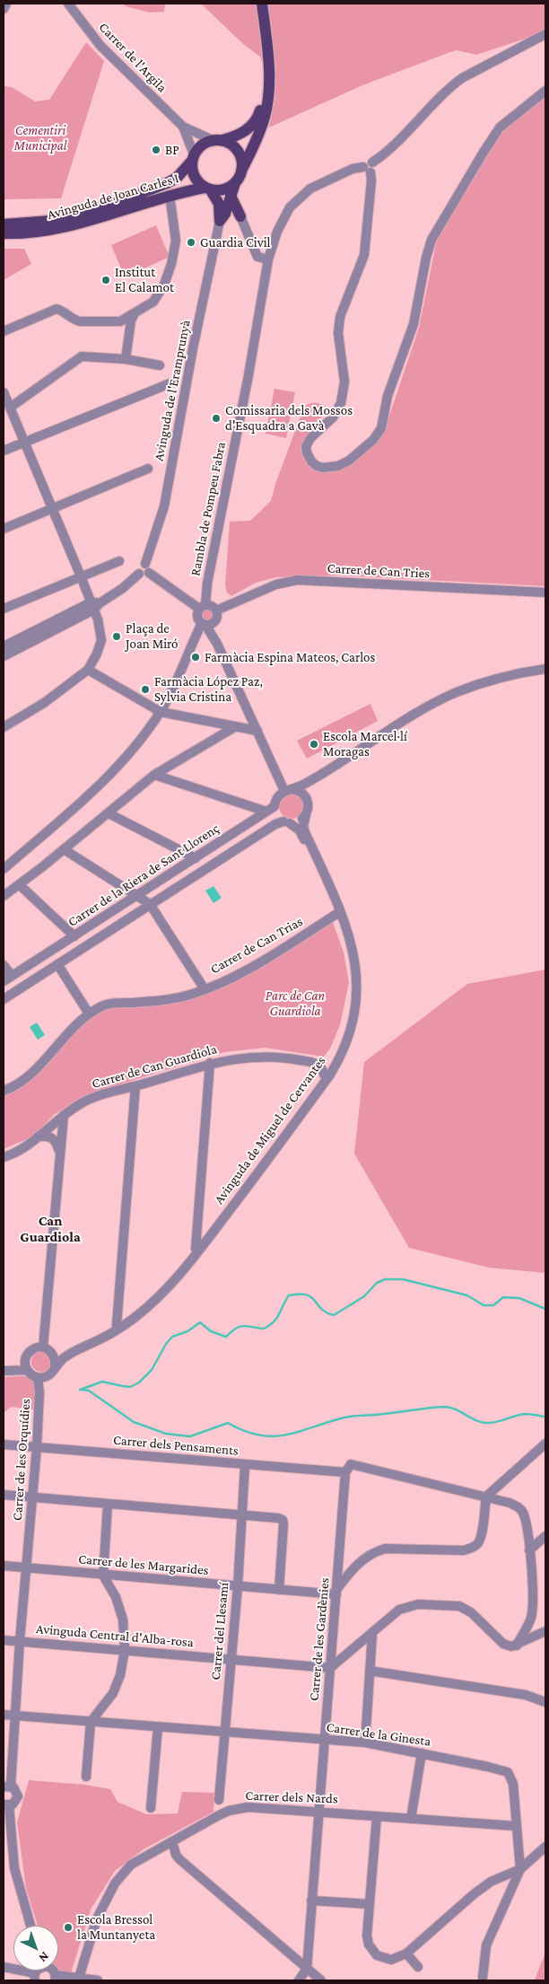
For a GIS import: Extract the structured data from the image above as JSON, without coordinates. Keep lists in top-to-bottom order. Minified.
{"streets":{"main road":["Avinguda de Joan Carles I"],"street":["Carrer de l'Argila","Avinguda de l'Eramprunyà","Rambla de Pompeu Fabra","Carrer de Can Tries","Carrer de la Riera de Sant Llorenç","Carrer de Can Trias","Carrer de Can Guardiola","Avinguda de Miguel de Cervantes","Carrer dels Pensaments","Carrer de les Orquídies","Carrer de les Margarides","Carrer del Llesamí","Avinguda Central d'Alba-rosa","Carrer de les Gardènies","Carrer de la Ginesta","Carrer dels Nards"]},"crossings":[["Carrer de l'Argila","Avinguda de Joan Carles I"],["Rambla de Pompeu Fabra","Carrer de Can Tries"],["Carrer de la Riera de Sant Llorenç","Avinguda de Miguel de Cervantes"],["Carrer de Can Trias","Avinguda de Miguel de Cervantes"],["Carrer de Can Guardiola","Avinguda de Miguel de Cervantes"],["Avinguda de Miguel de Cervantes","Carrer de les Orquídies"],["Carrer dels Pensaments","Carrer de les Orquídies"],["Carrer dels Pensaments","Carrer del Llesamí"],["Carrer dels Pensaments","Carrer de les Gardènies"],["Carrer de les Orquídies","Carrer de les Margarides"],["Carrer de les Orquídies","Avinguda Central d'Alba-rosa"],["Carrer de les Orquídies","Carrer de la Ginesta"],["Carrer de les Margarides","Carrer del Llesamí"],["Carrer de les Margarides","Carrer de les Gardènies"],["Carrer del Llesamí","Avinguda Central d'Alba-rosa"],["Carrer del Llesamí","Carrer de la Ginesta"],["Avinguda Central d'Alba-rosa","Carrer de les Gardènies"],["Carrer de les Gardènies","Carrer de la Ginesta"],["Carrer de les Gardènies","Carrer dels Nards"],["Carrer de la Ginesta","Carrer dels Nards"]],"districts":["Can Guardiola"],"parks":["Cementiri Municipal","Parc de Can Guardiola"],"places":["BP","Guardia Civil","Institut El Calamot","Comissaria dels Mossos d'Esquadra a Gavà","Plaça de Joan Miró","Farmàcia Espina Mateos, Carlos","Farmàcia López Paz, Sylvia Cristina","Escola Marcel·lí Moragas","Escola Bressol la Muntanyeta"],"north":"bottom right"}
